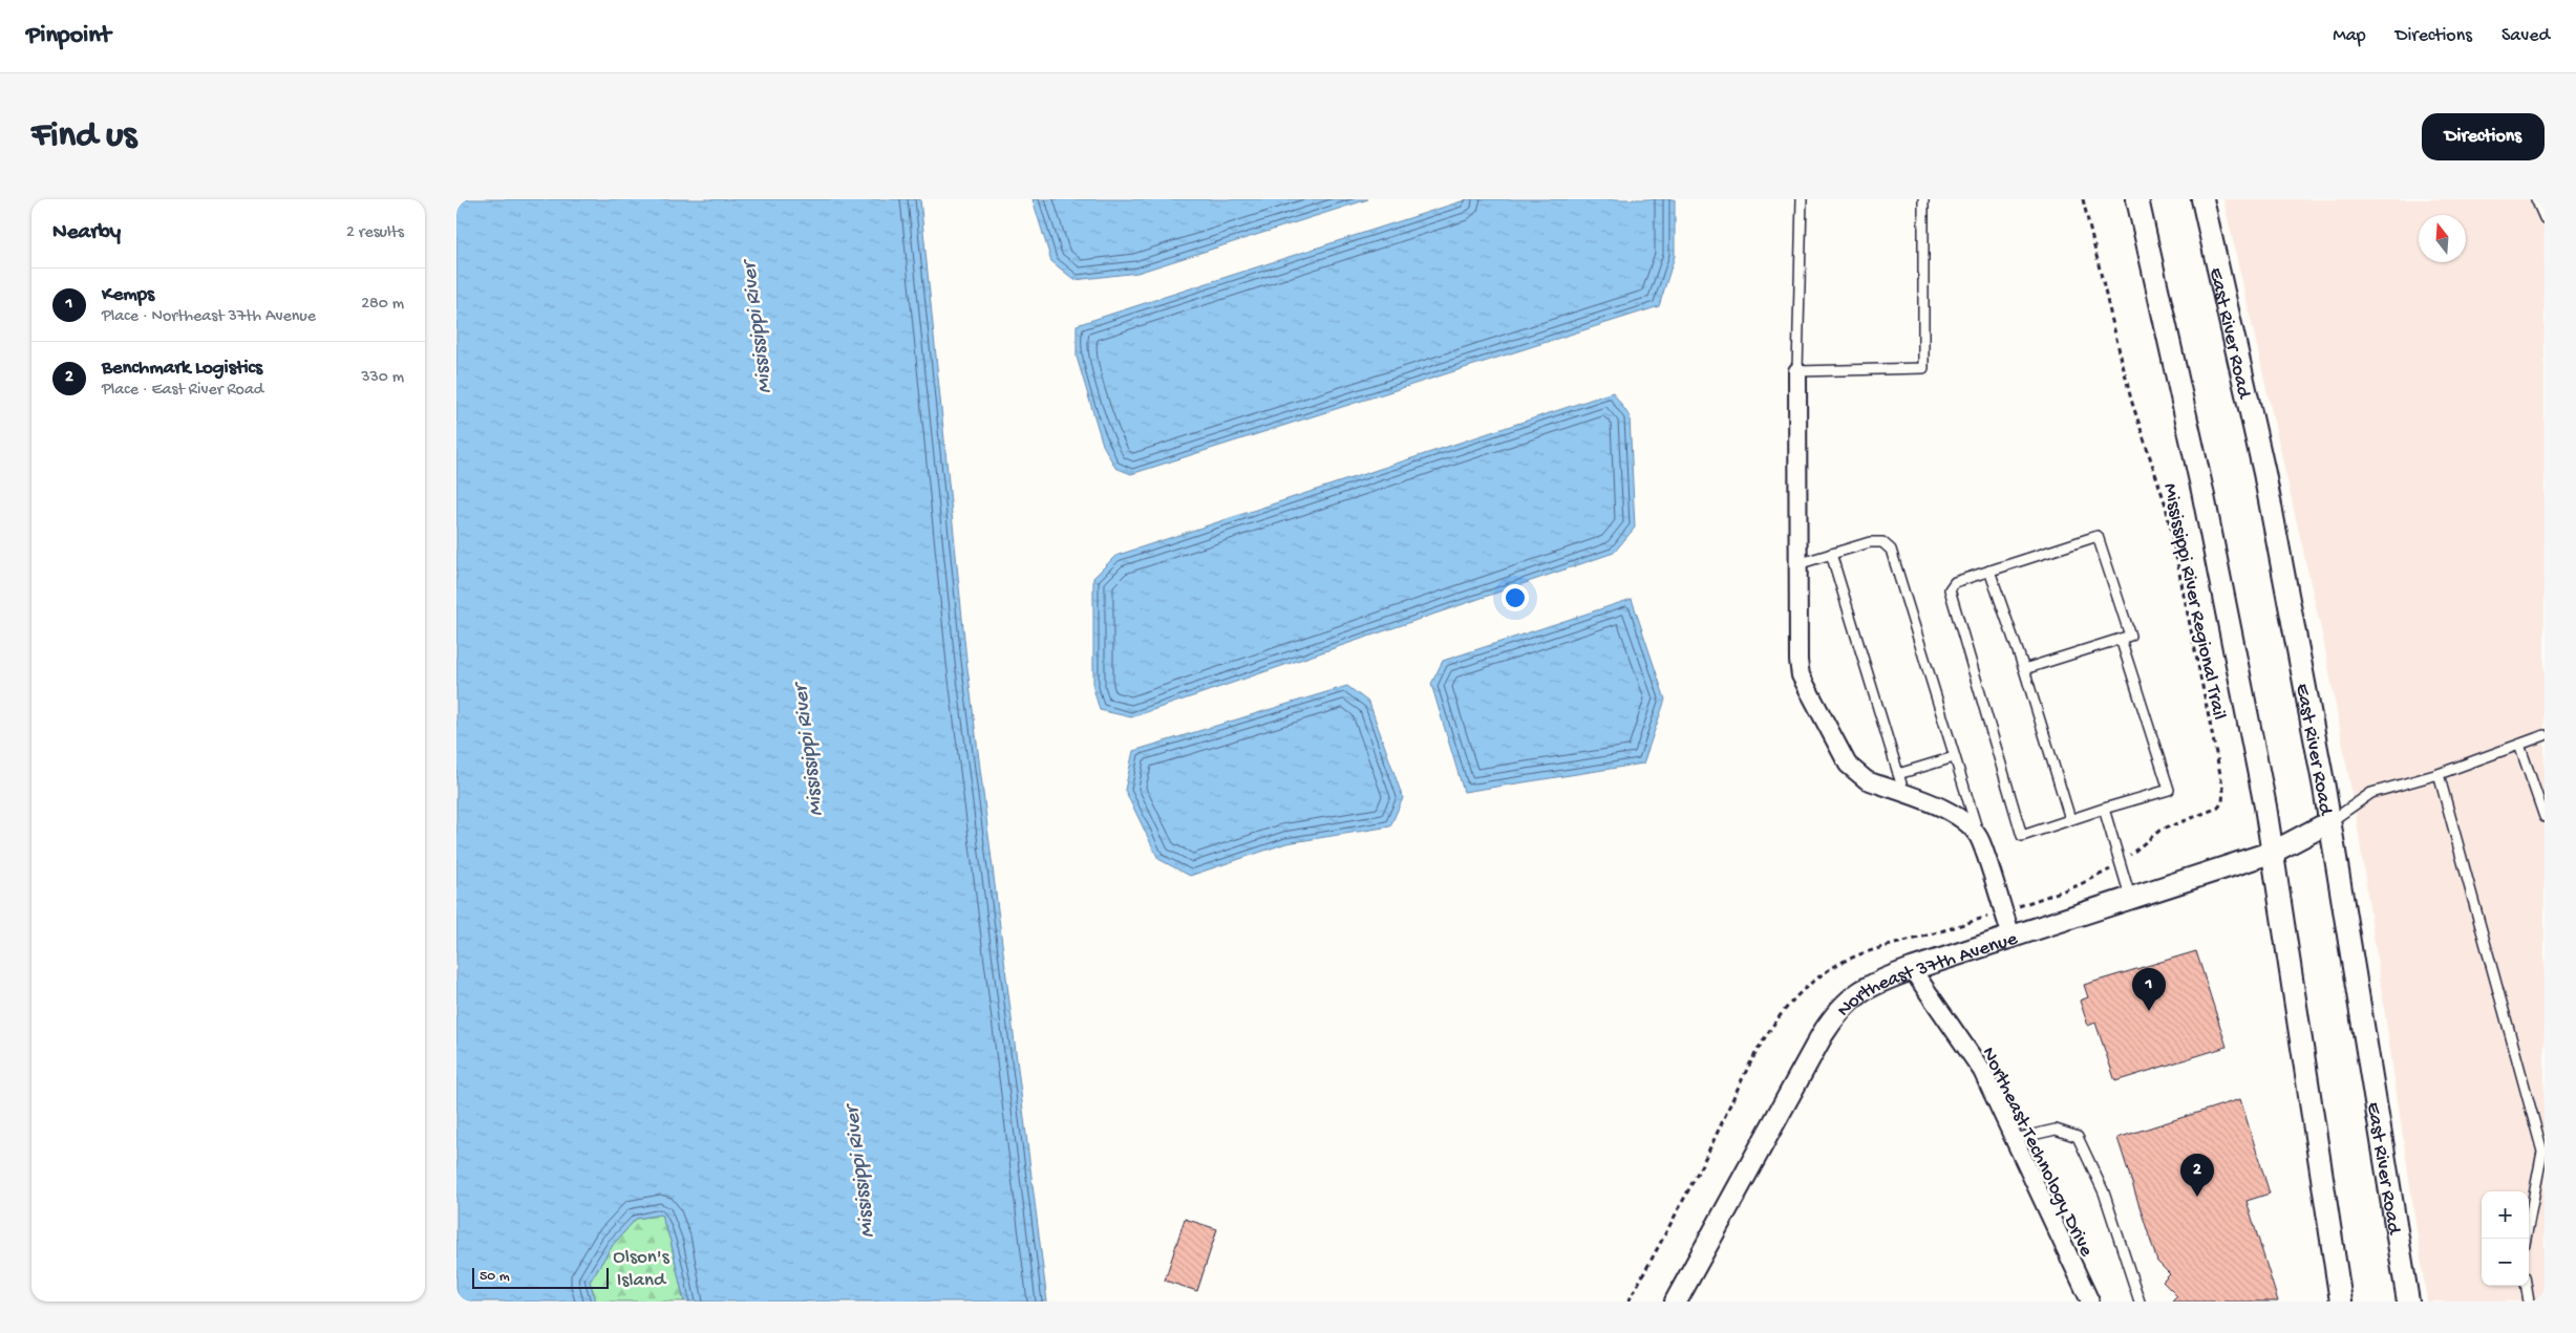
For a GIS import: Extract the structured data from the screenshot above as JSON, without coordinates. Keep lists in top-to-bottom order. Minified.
{"streets":{"street":["East River Road","Northeast 37th Avenue","Northeast Technology Drive"],"path":["Mississippi River Regional Trail"]},"crossings":[["East River Road","Northeast 37th Avenue"],["Northeast 37th Avenue","Northeast Technology Drive"]],"water":["Mississippi River"],"parks":["Olson's Island"],"scale_bar":"50 m","north":"top","page":{"header":"Pinpoint","nav":["Map","Directions","Saved"],"buttons":"Directions","title":"Find us","heading":["Nearby","2 results"],"list":[{"mark":"1","name":"Kemps","note":"Place · Northeast 37th Avenue","value":"280 m"},{"mark":"2","name":"Benchmark Logistics","note":"Place · East River Road","value":"330 m"}],"pins":["1","2"],"map_buttons":["+","−"],"scale":"50 m"}}
